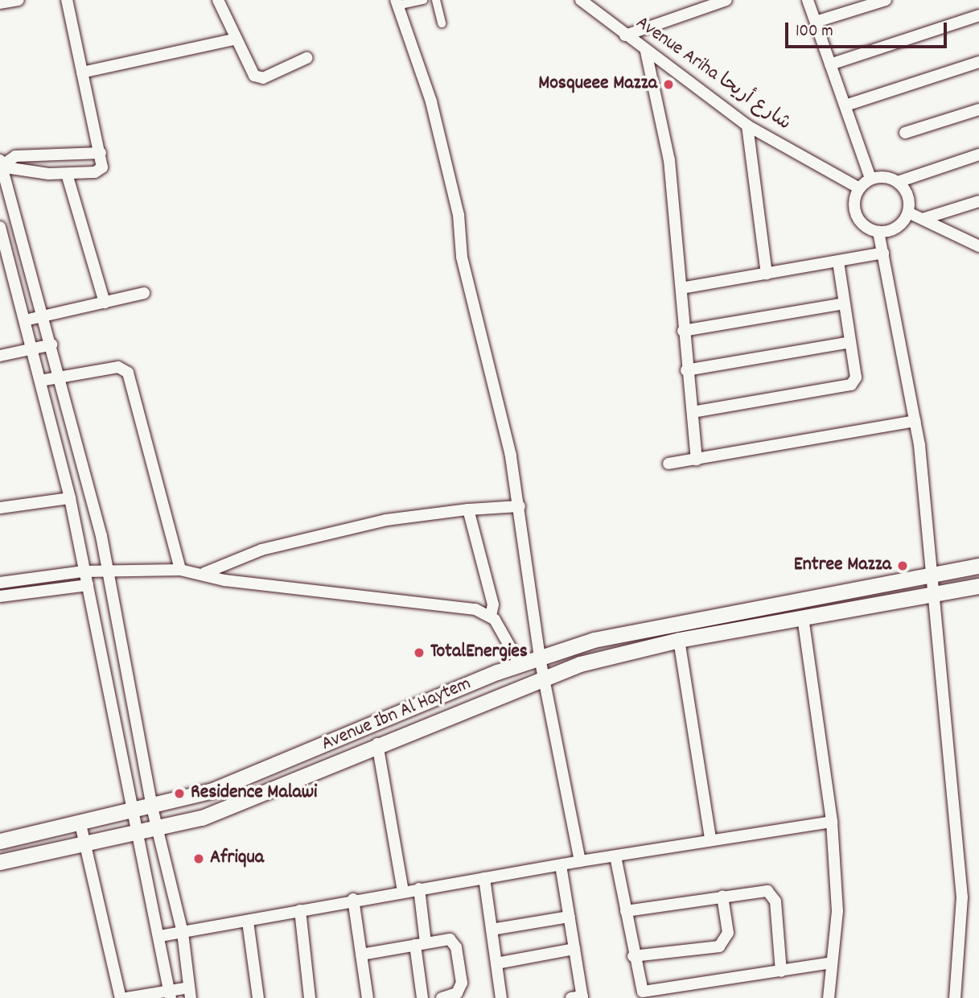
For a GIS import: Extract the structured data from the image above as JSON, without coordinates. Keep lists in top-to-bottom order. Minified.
{"streets":{"street":["Avenue Ariha شارع أريحا","Avenue Ibn Al Haytem"]},"places":["Mosqueee Mazza","Entree Mazza","TotalEnergies","Residence Malawi","Afriqua"],"scale_bar":"100 m"}
